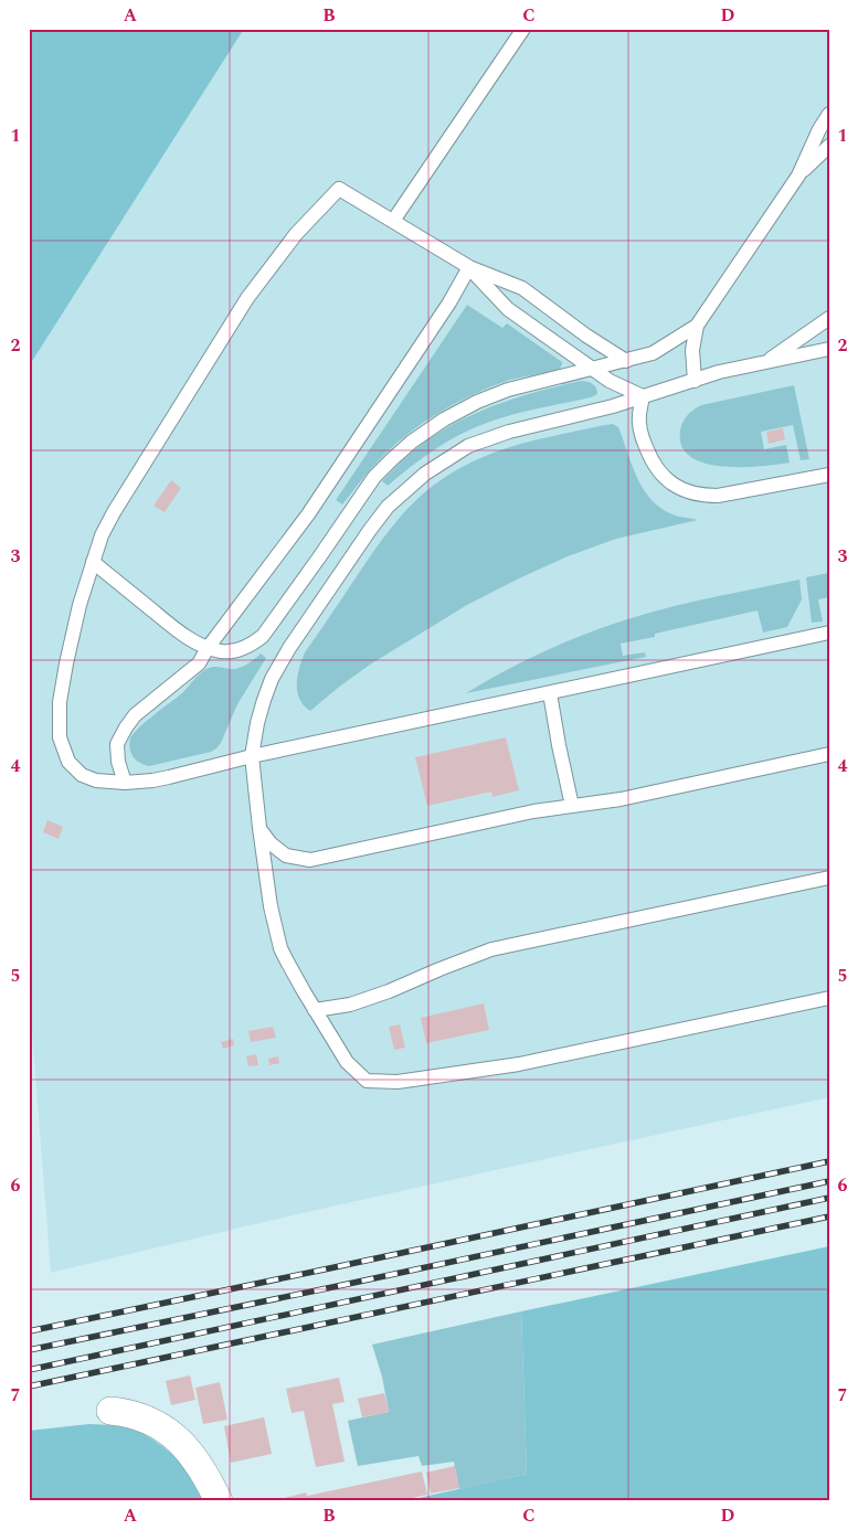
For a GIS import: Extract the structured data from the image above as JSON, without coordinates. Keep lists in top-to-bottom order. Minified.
{"grid":{"columns":["A","B","C","D"],"rows":["1","2","3","4","5","6","7"]}}
